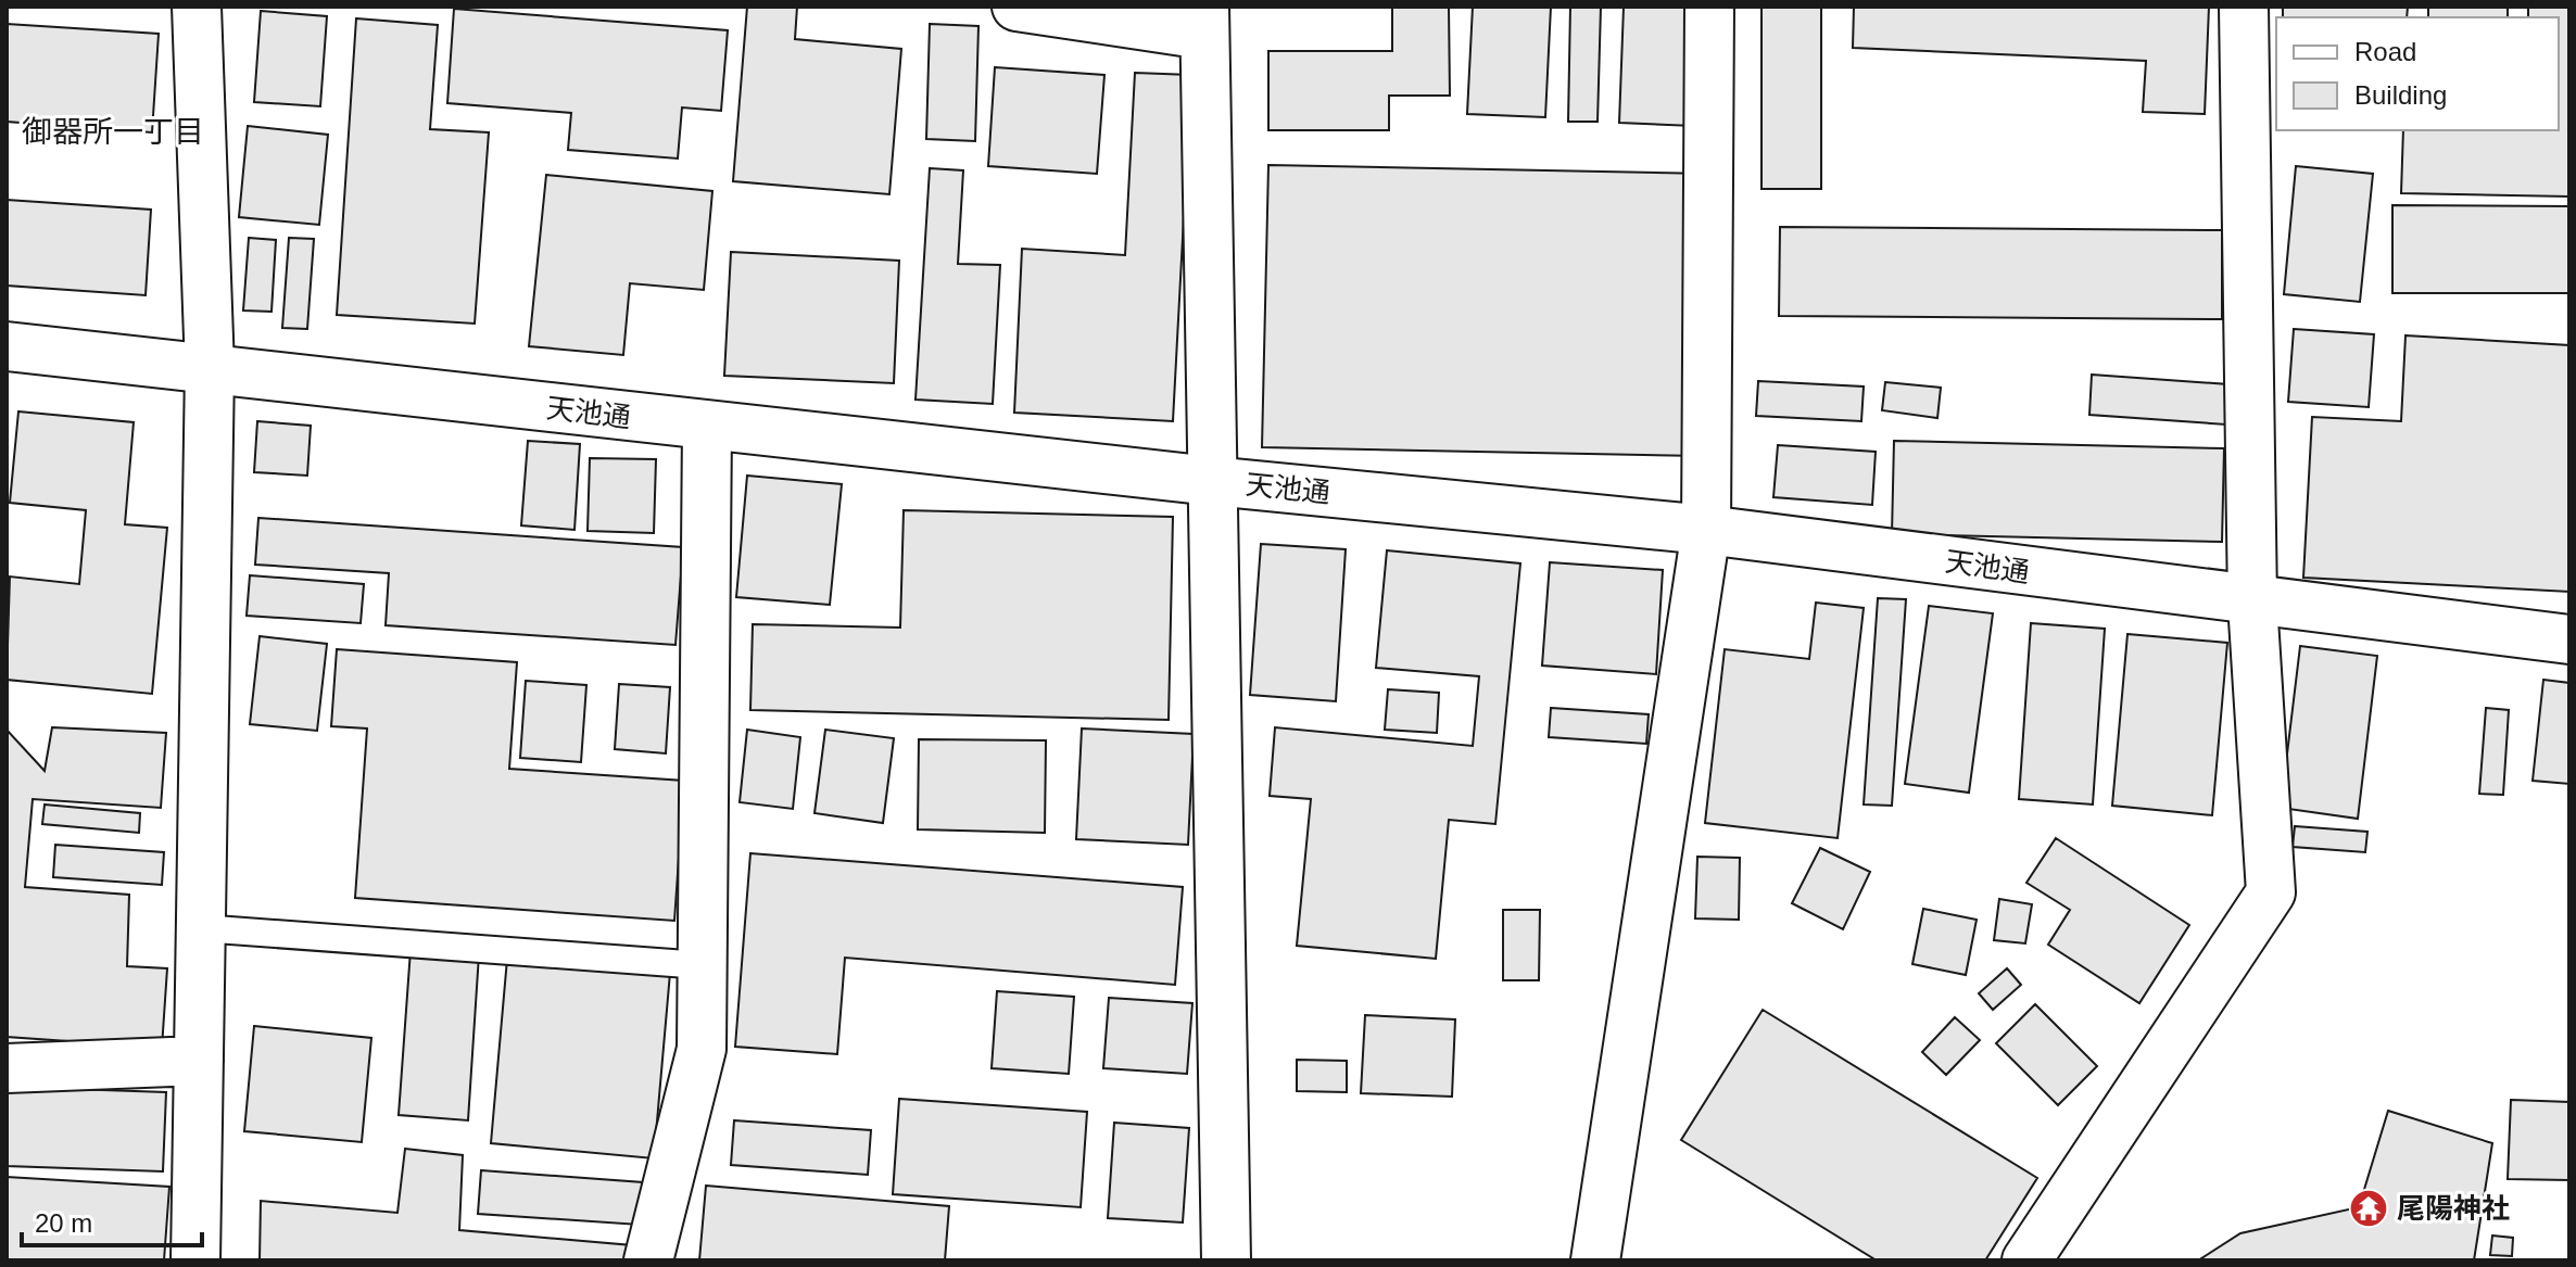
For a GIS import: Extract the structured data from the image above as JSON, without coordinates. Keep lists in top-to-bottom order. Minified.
{"streets":{"street":["天池通"]},"districts":["御器所一丁目"],"places":{"temple":["尾陽神社"]},"legend":["Road","Building"],"scale_bar":"20 m"}
